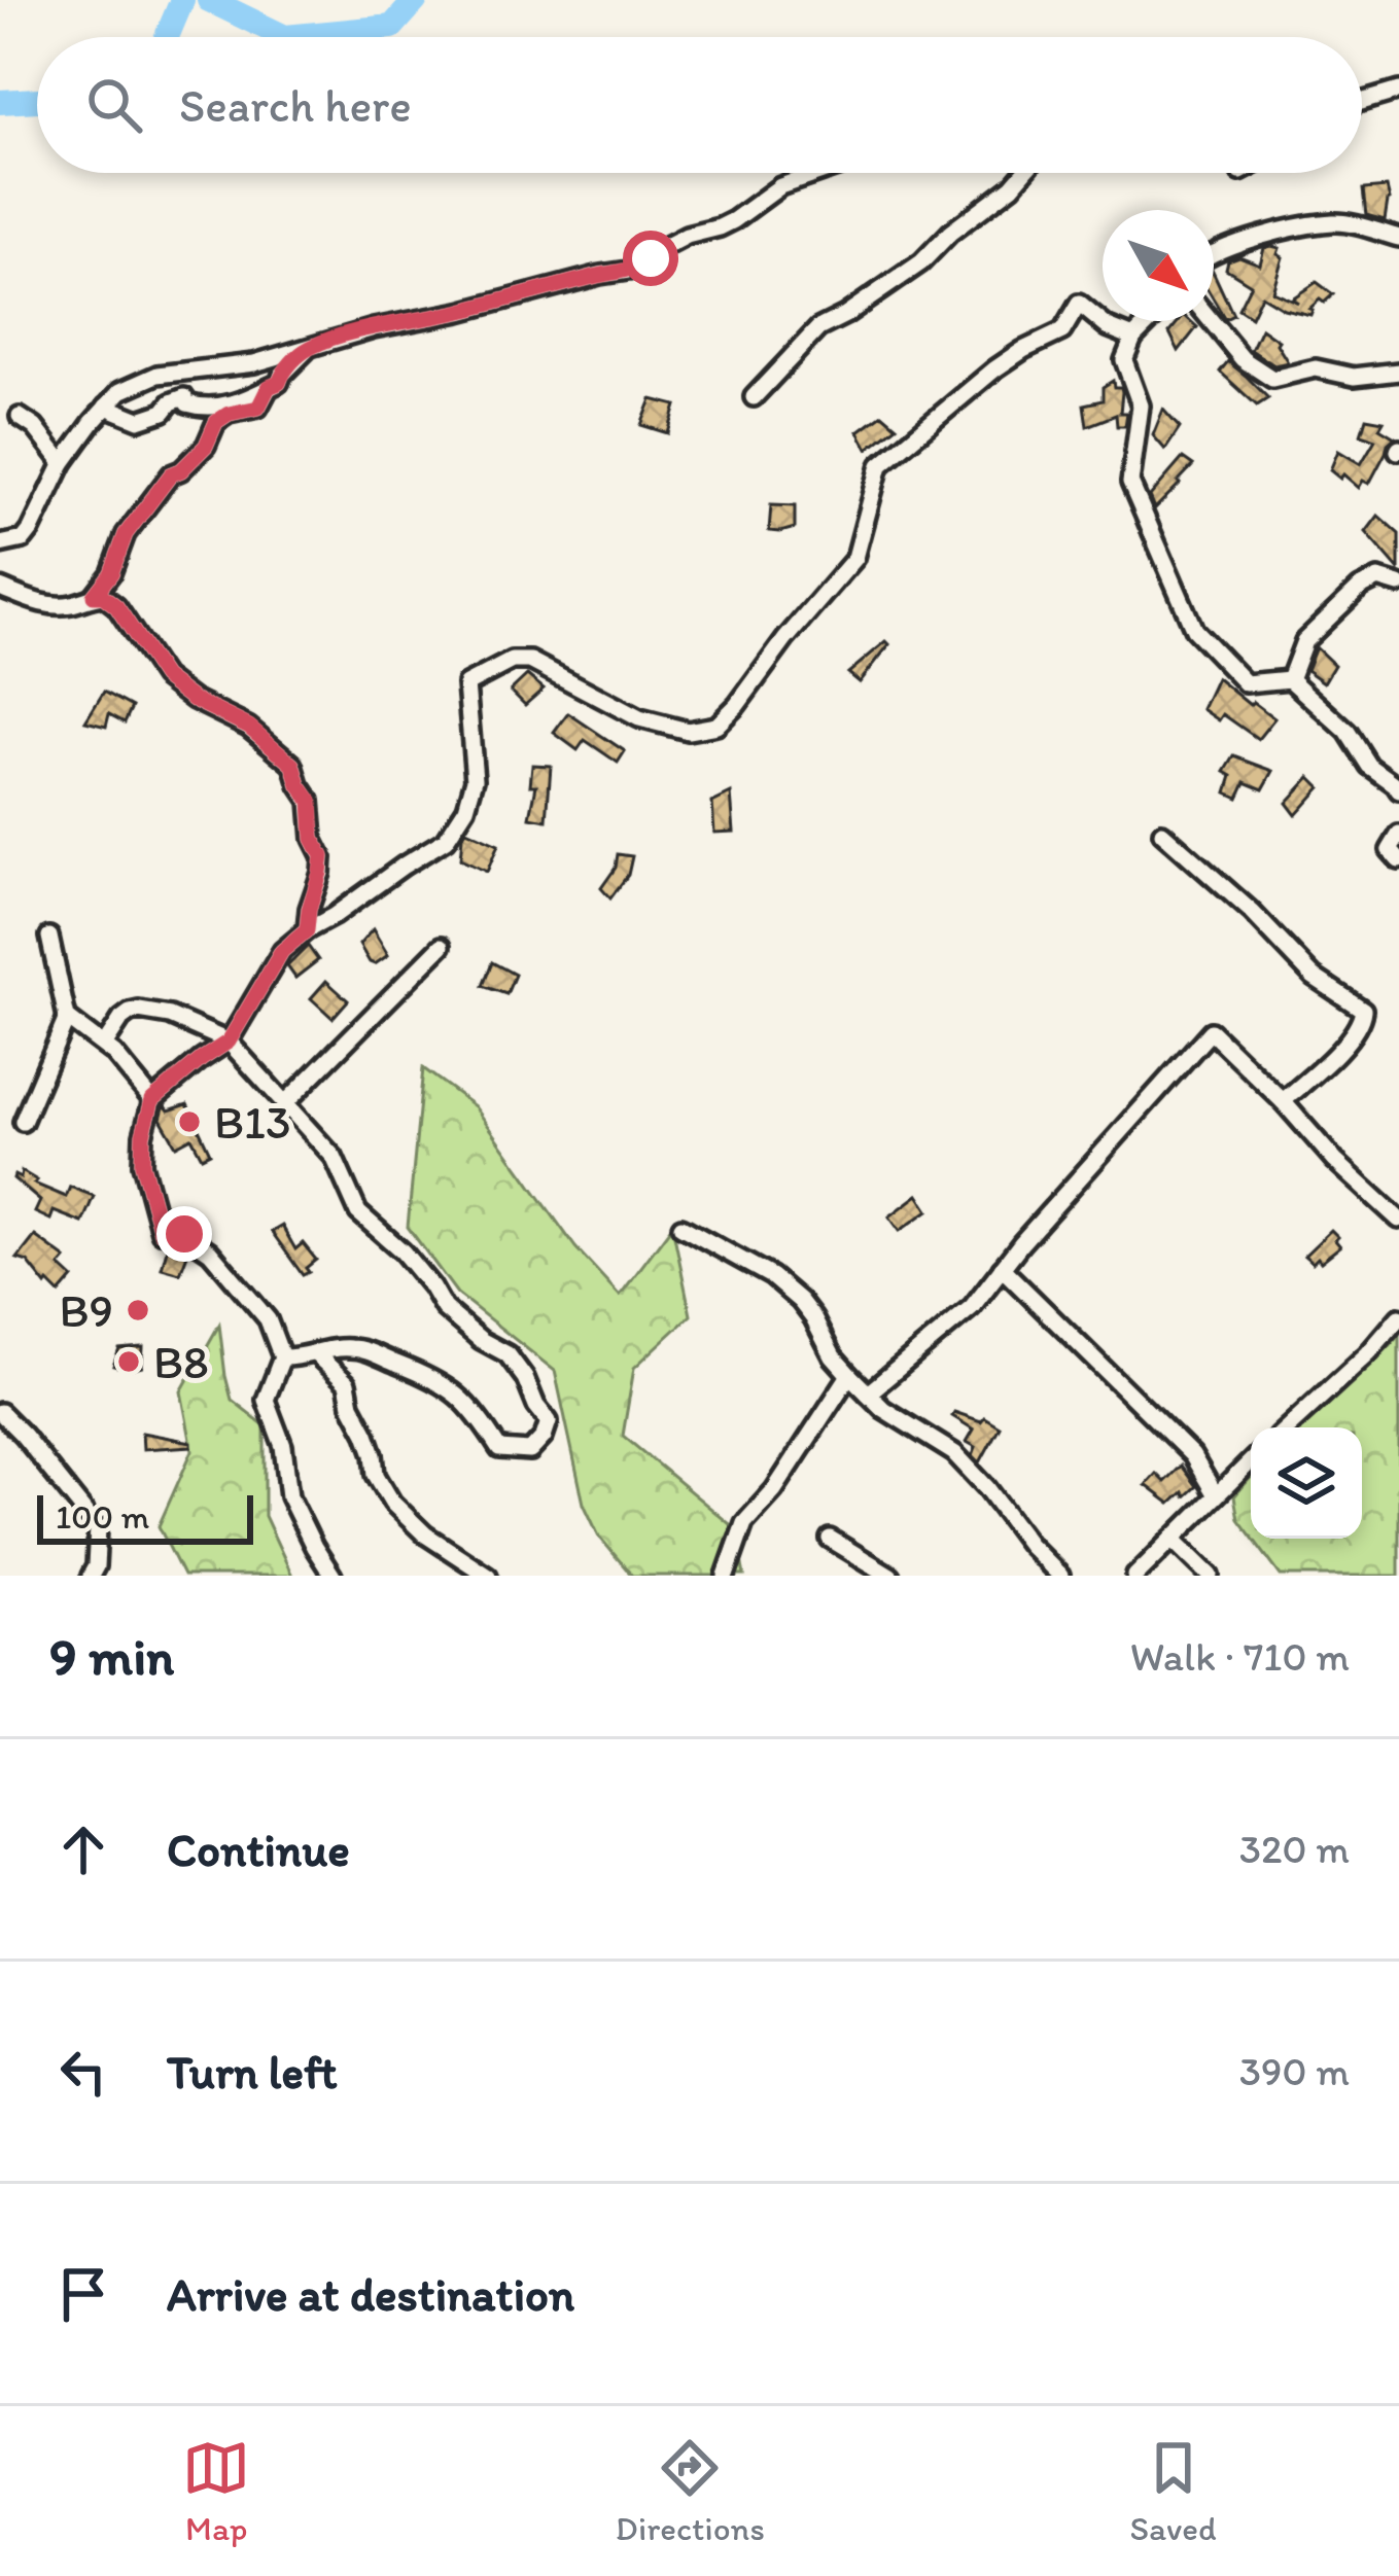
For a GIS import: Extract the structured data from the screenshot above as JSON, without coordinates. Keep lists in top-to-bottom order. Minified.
{"places":["B13","B9","B8"],"scale_bar":"100 m","north":"bottom right","page":{"search":"Search here","scale":"100 m","heading":["9 min","Walk · 710 m"],"list":[["Continue","320 m"],["Turn left","390 m"],"Arrive at destination"],"nav":["Map","Directions","Saved"]}}
